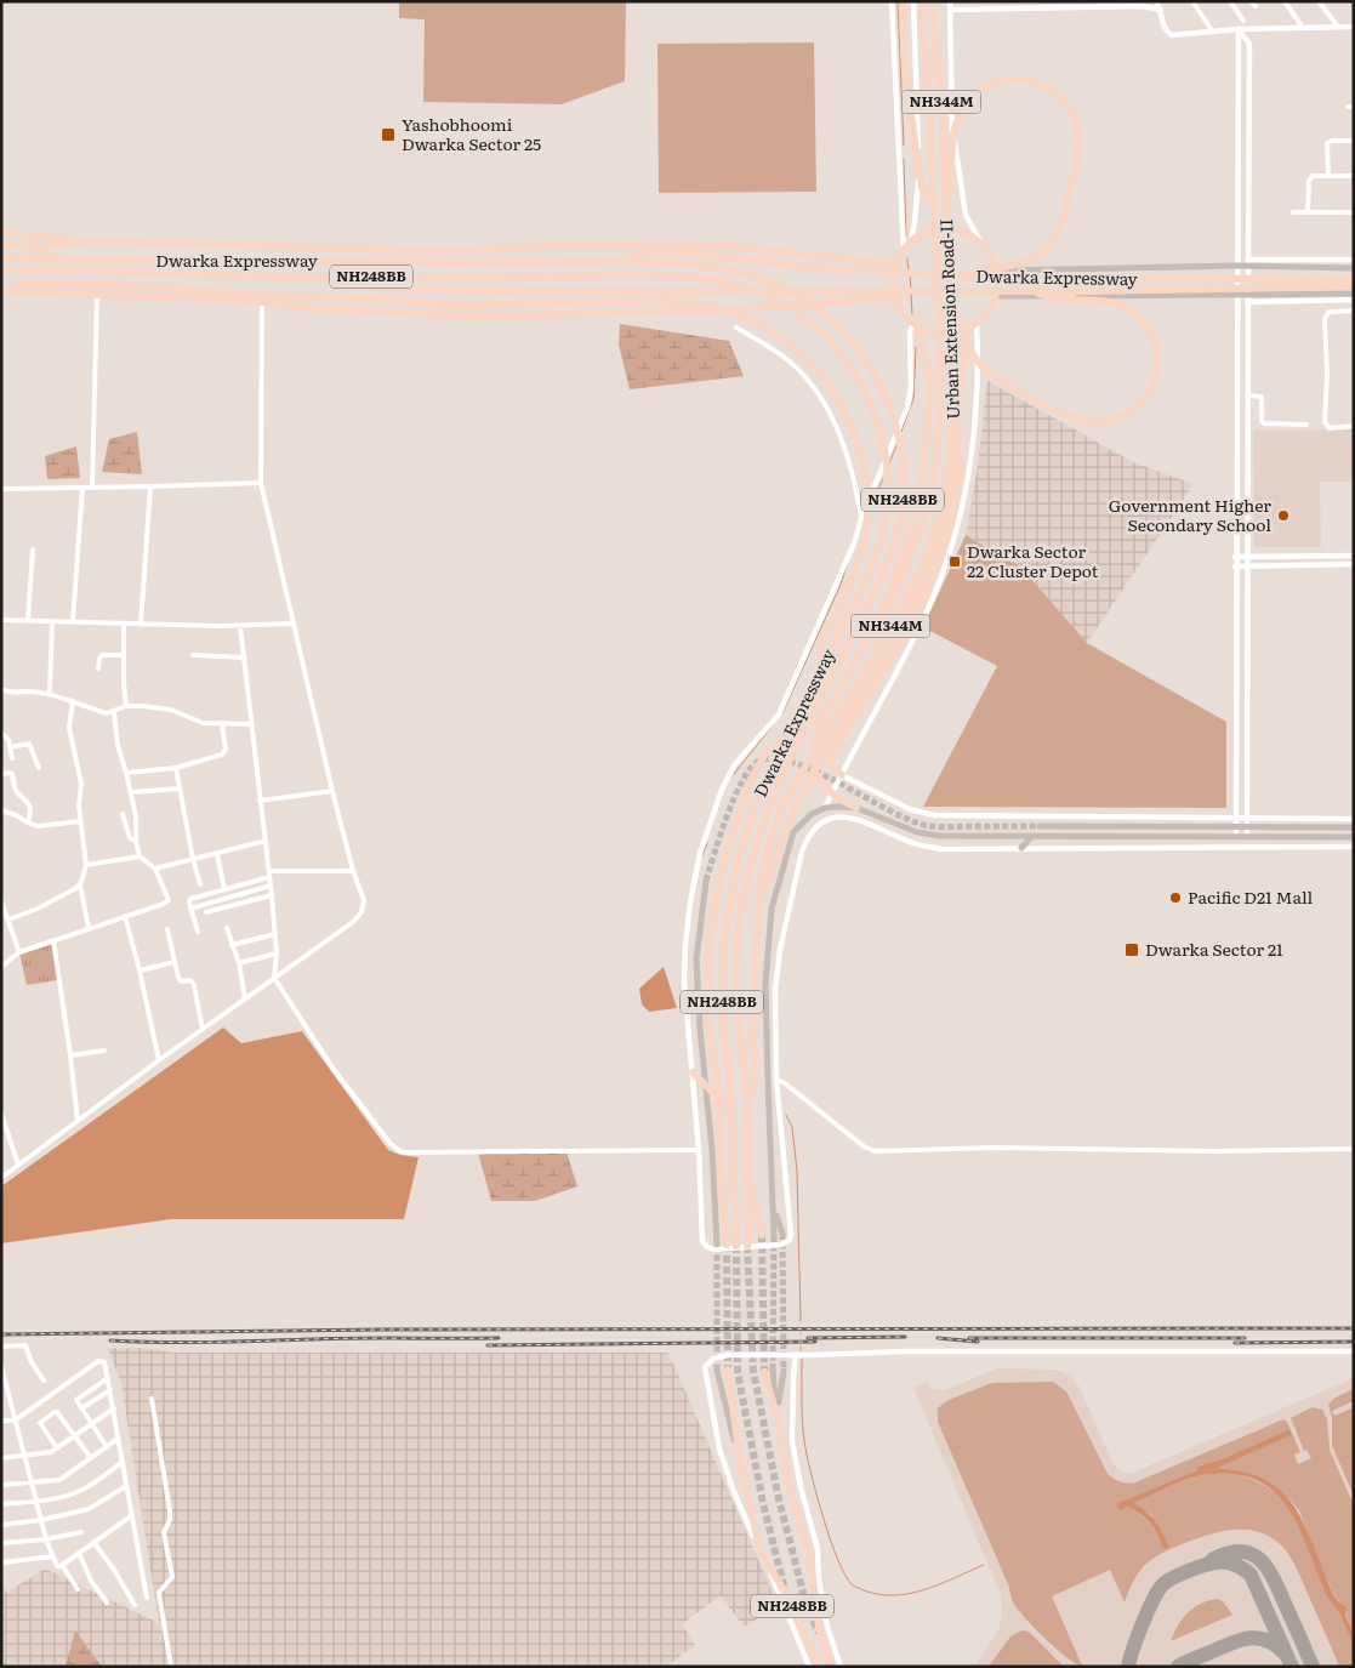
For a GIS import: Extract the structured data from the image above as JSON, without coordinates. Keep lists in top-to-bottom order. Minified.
{"streets":{"highway":["NH344M","Dwarka Expressway","NH248BB","Urban Extension Road-II"]},"crossings":[["Dwarka Expressway","NH248BB"],["Dwarka Expressway","Urban Extension Road-II"],["NH248BB","Urban Extension Road-II"]],"places":{"transit":["Yashobhoomi Dwarka Sector 25","Dwarka Sector 22 Cluster Depot","Dwarka Sector 21"],"other":["Government Higher Secondary School","Pacific D21 Mall"]}}
